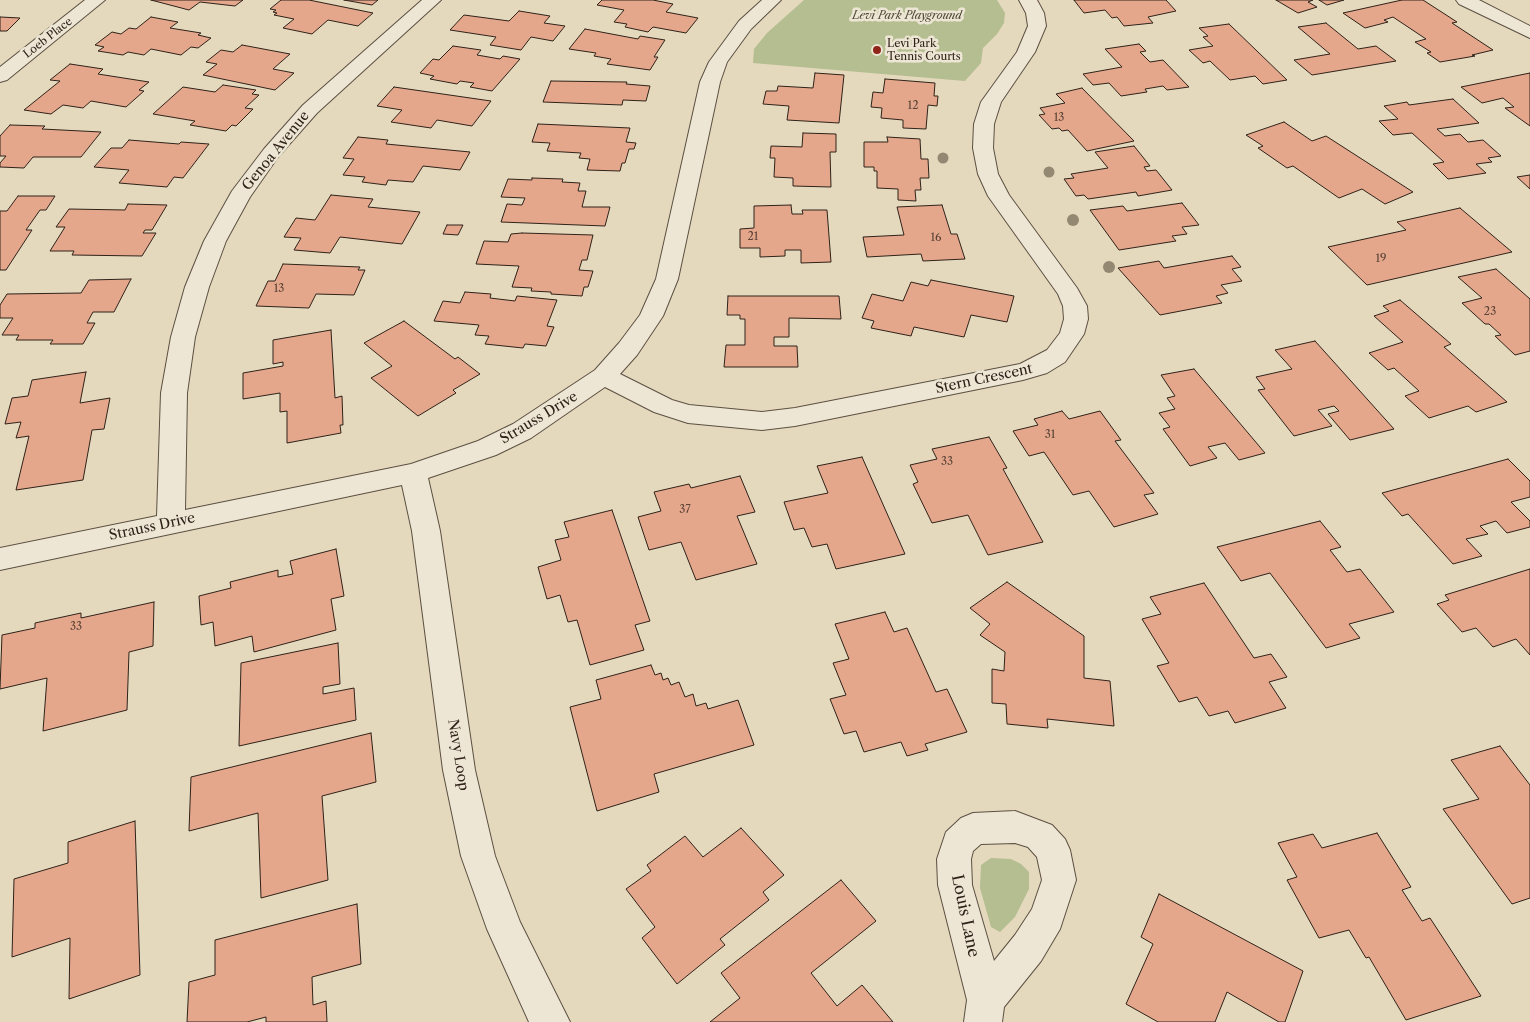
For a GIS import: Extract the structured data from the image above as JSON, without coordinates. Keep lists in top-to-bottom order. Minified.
{"streets":{"street":["Loeb Place","Genoa Avenue","Stern Crescent","Strauss Drive","Navy Loop","Louis Lane"]},"crossings":[["Genoa Avenue","Strauss Drive"],["Stern Crescent","Strauss Drive"],["Strauss Drive","Navy Loop"]],"parks":["Levi Park Playground"],"places":["Levi Park Tennis Courts"],"house_numbers":["12","13","21","16","19","13","23","31","33","37","33"]}
